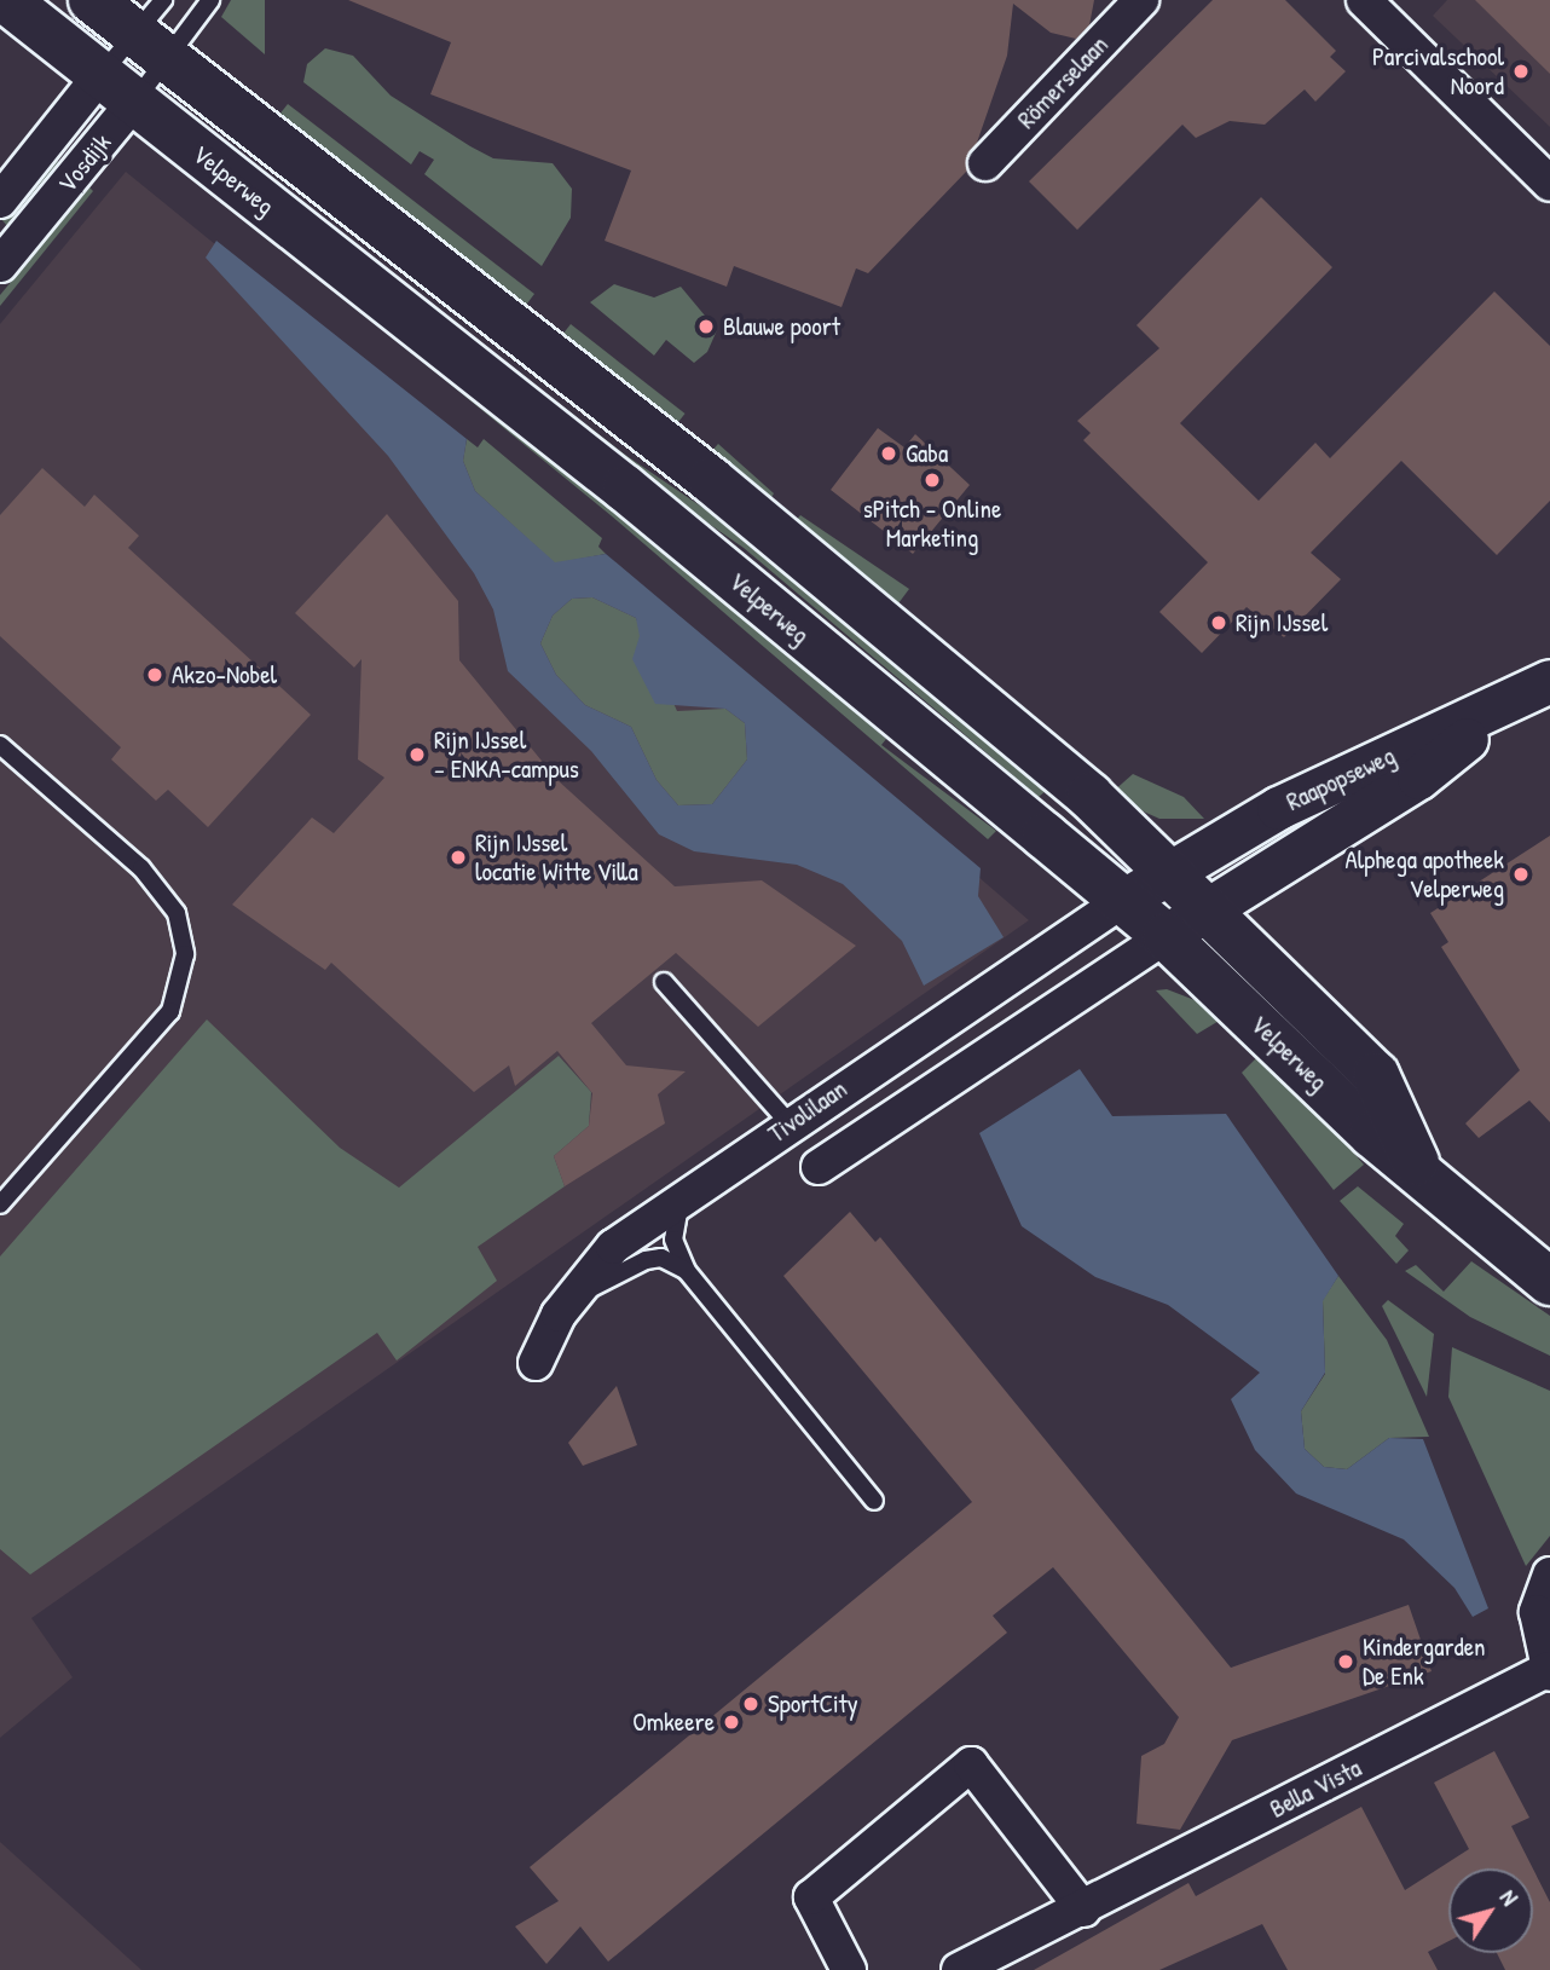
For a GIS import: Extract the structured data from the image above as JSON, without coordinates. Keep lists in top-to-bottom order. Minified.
{"streets":{"main road":["Velperweg"],"street":["Römerselaan","Vosdijk","Raapopseweg","Tivolilaan","Bella Vista"]},"crossings":[["Vosdijk","Velperweg"],["Velperweg","Raapopseweg"],["Velperweg","Tivolilaan"],["Raapopseweg","Tivolilaan"]],"places":["Parcivalschool Noord","Blauwe poort","Gaba","sPitch - Online Marketing","Rijn IJssel","Akzo-Nobel","Rijn IJssel – ENKA-campus","Rijn IJssel locatie Witte Villa","Alphega apotheek Velperweg","Kindergarden De Enk","SportCity","Omkeere"],"north":"top right"}
